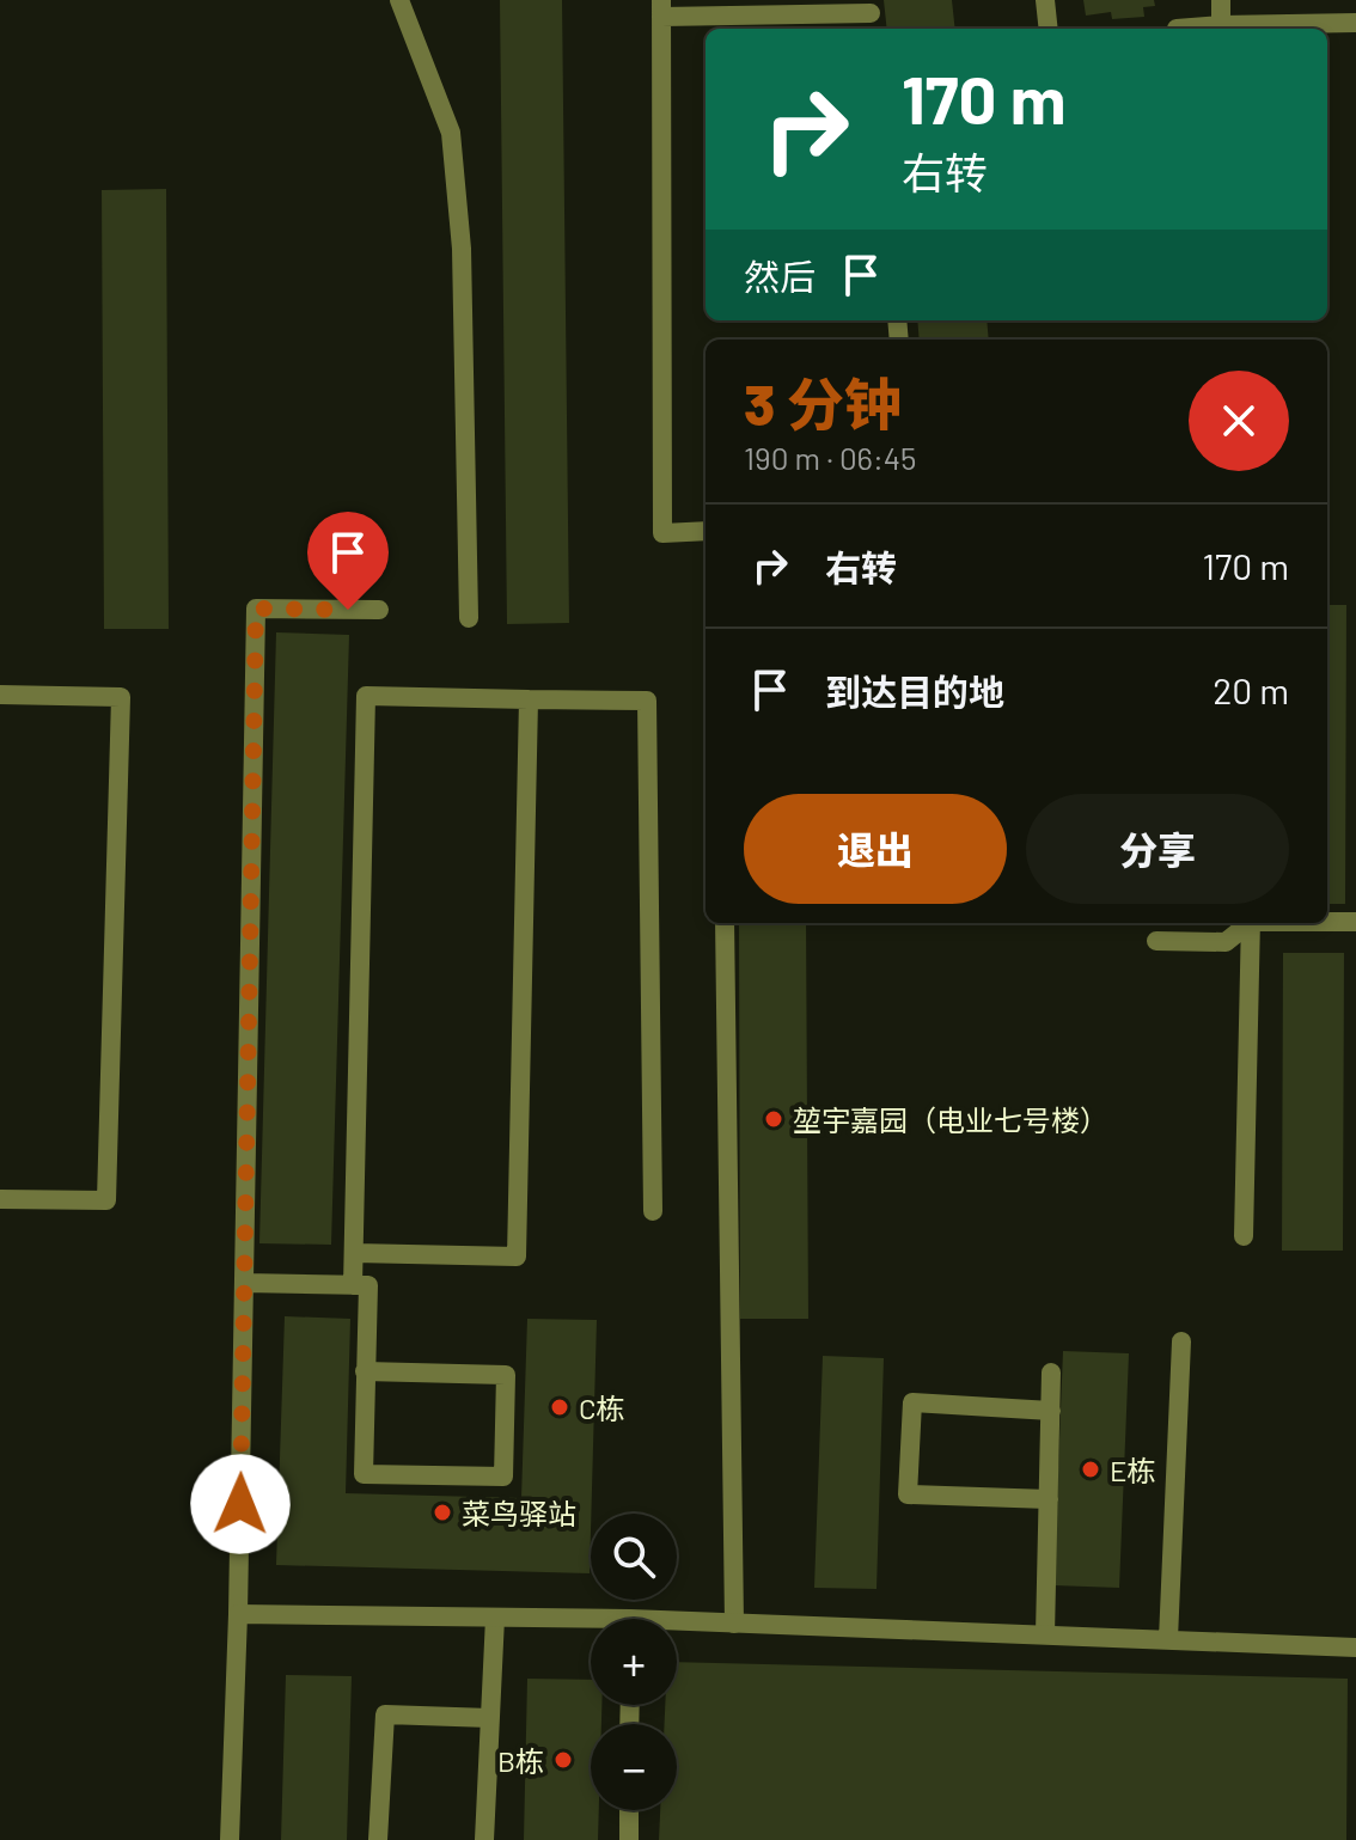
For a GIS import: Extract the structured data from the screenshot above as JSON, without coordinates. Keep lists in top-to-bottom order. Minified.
{"places":["堃宇嘉园（电业七号楼）","C栋","E栋","菜鸟驿站","B栋"],"page":{"turn":["170 m","右转"],"then":"然后","heading":["3 分钟","190 m · 06:45"],"list":[{"name":"右转","value":"170 m"},{"name":"到达目的地","value":"20 m"}],"buttons":["退出","分享"],"map_buttons":["+","−"]}}
